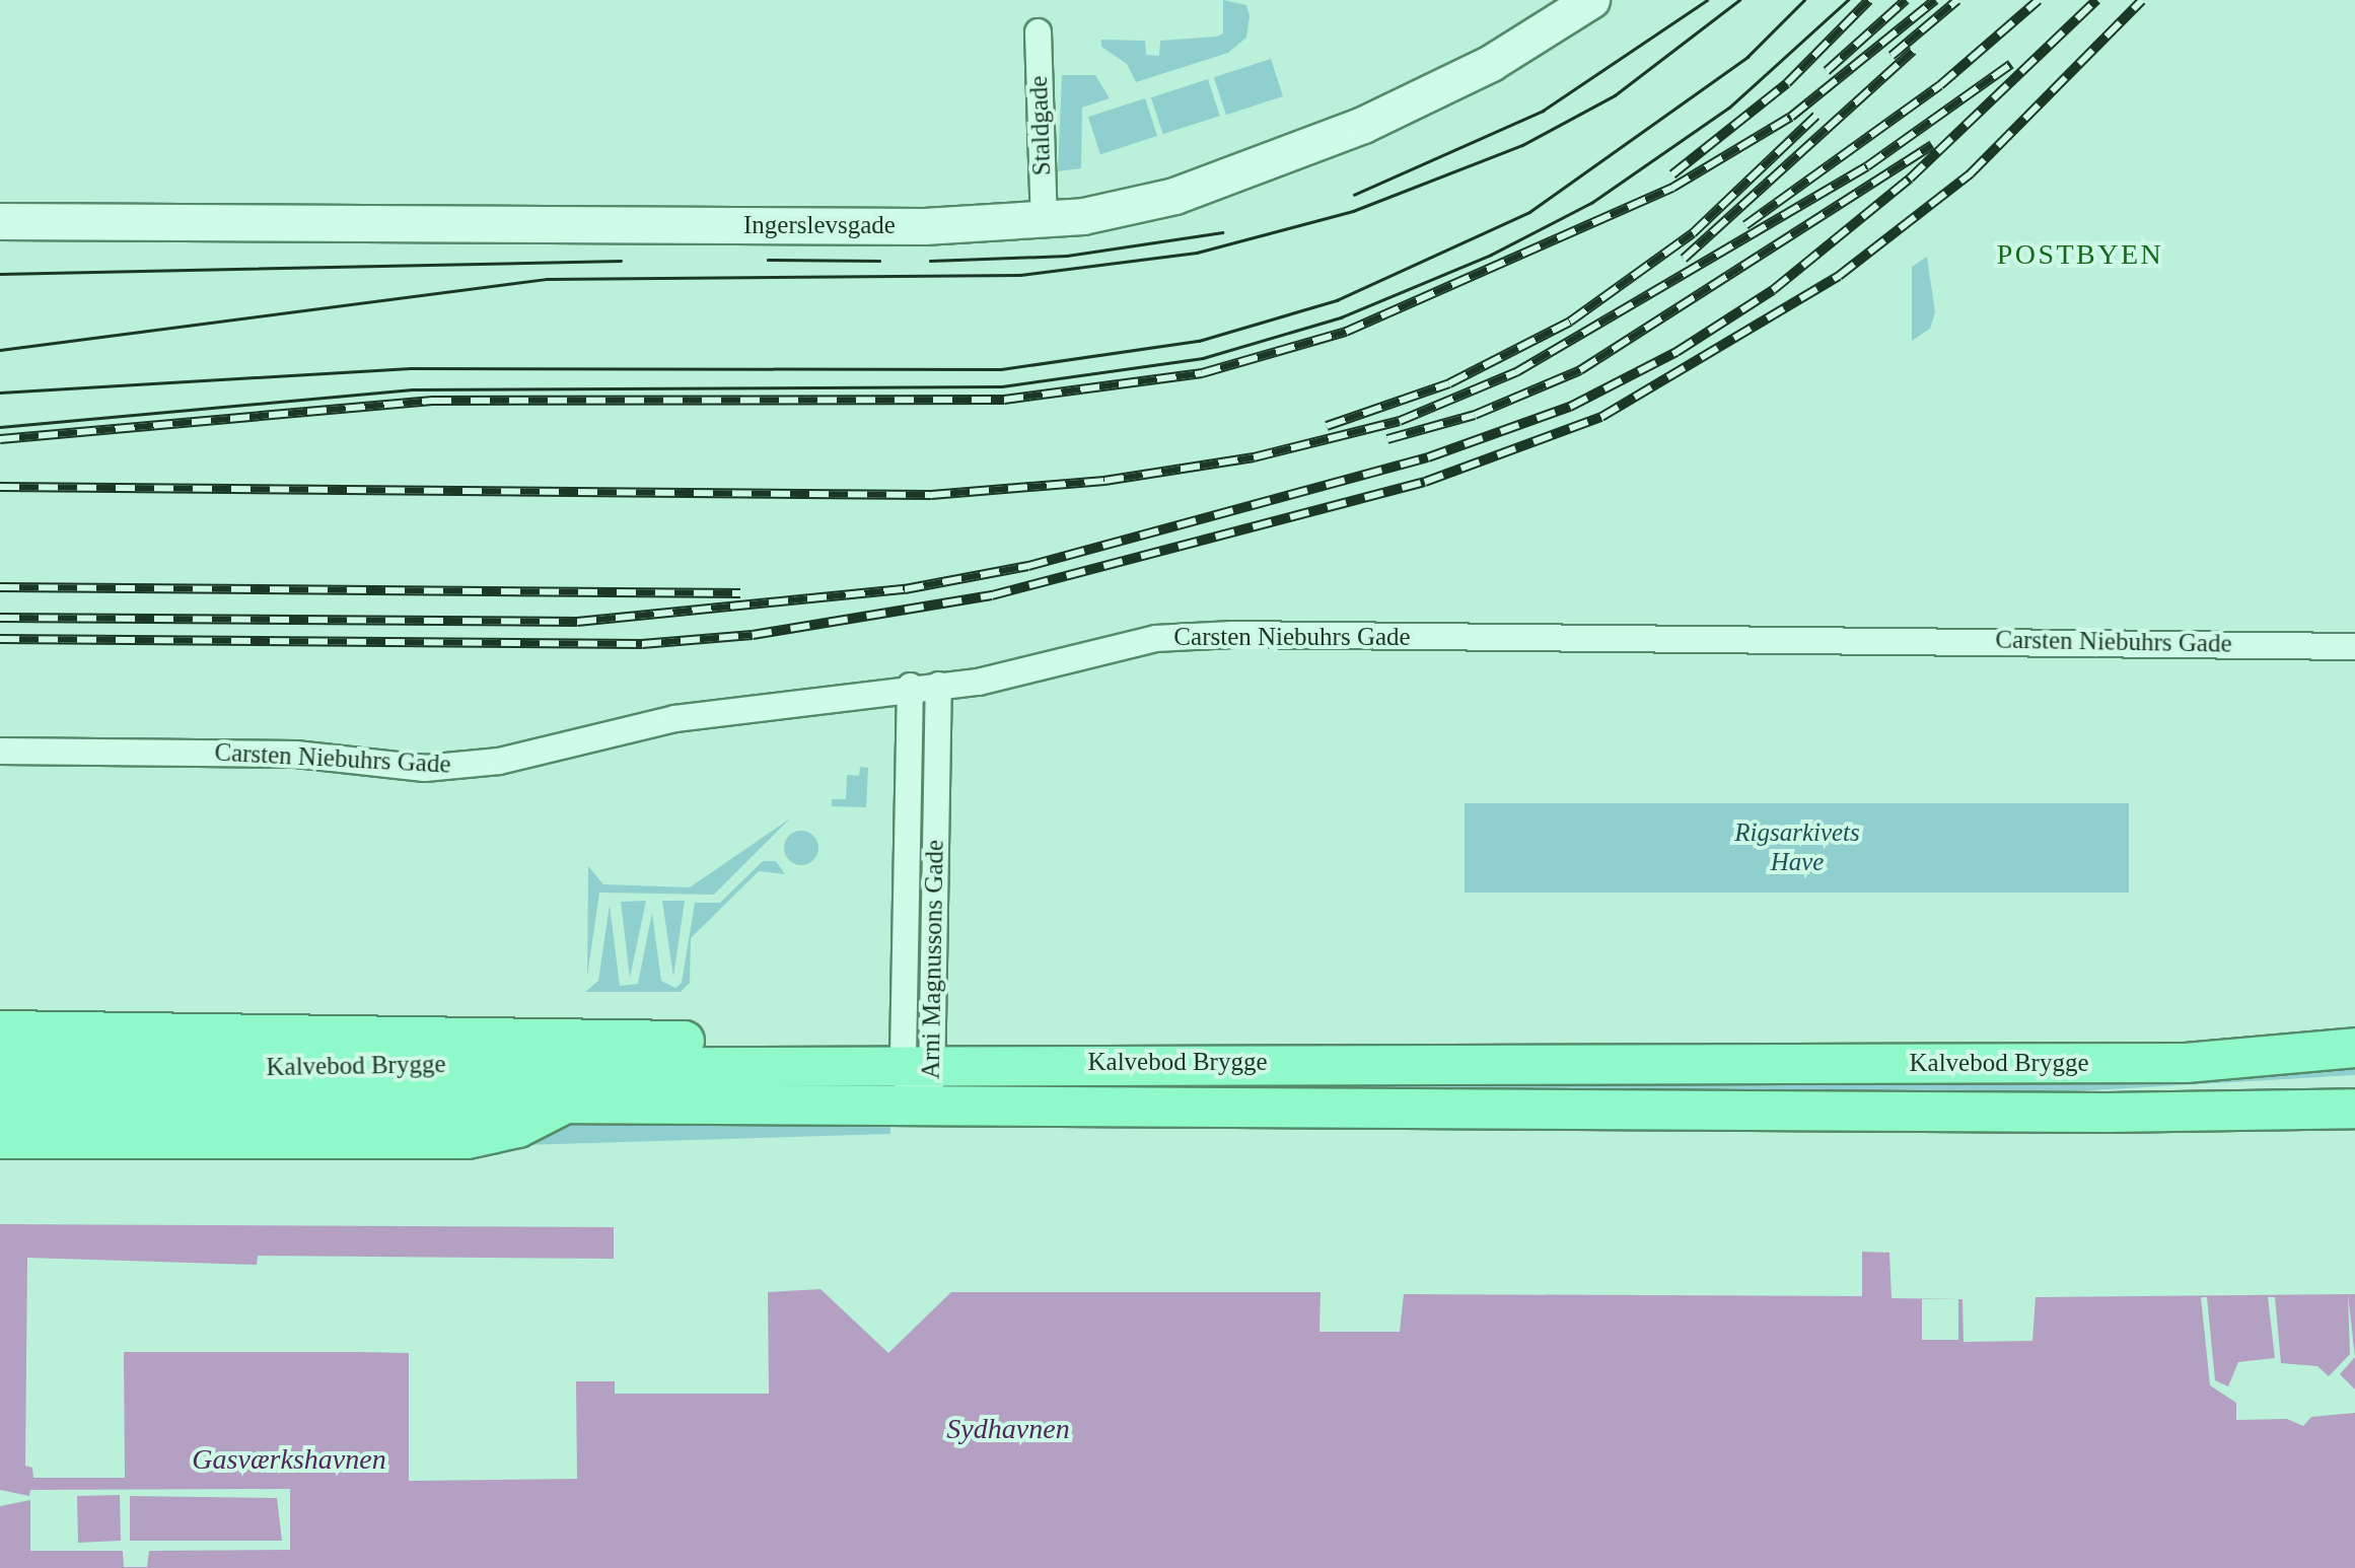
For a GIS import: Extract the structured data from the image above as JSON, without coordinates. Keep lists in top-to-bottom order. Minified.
{"streets":{"main road":["Kalvebod Brygge"],"street":["Staldgade","Ingerslevsgade","Carsten Niebuhrs Gade","Arni Magnussons Gade"]},"crossings":[["Staldgade","Ingerslevsgade"],["Carsten Niebuhrs Gade","Arni Magnussons Gade"],["Arni Magnussons Gade","Kalvebod Brygge"]],"districts":["POSTBYEN"],"water":["Sydhavnen","Gasværkshavnen"],"parks":["Rigsarkivets Have"]}
